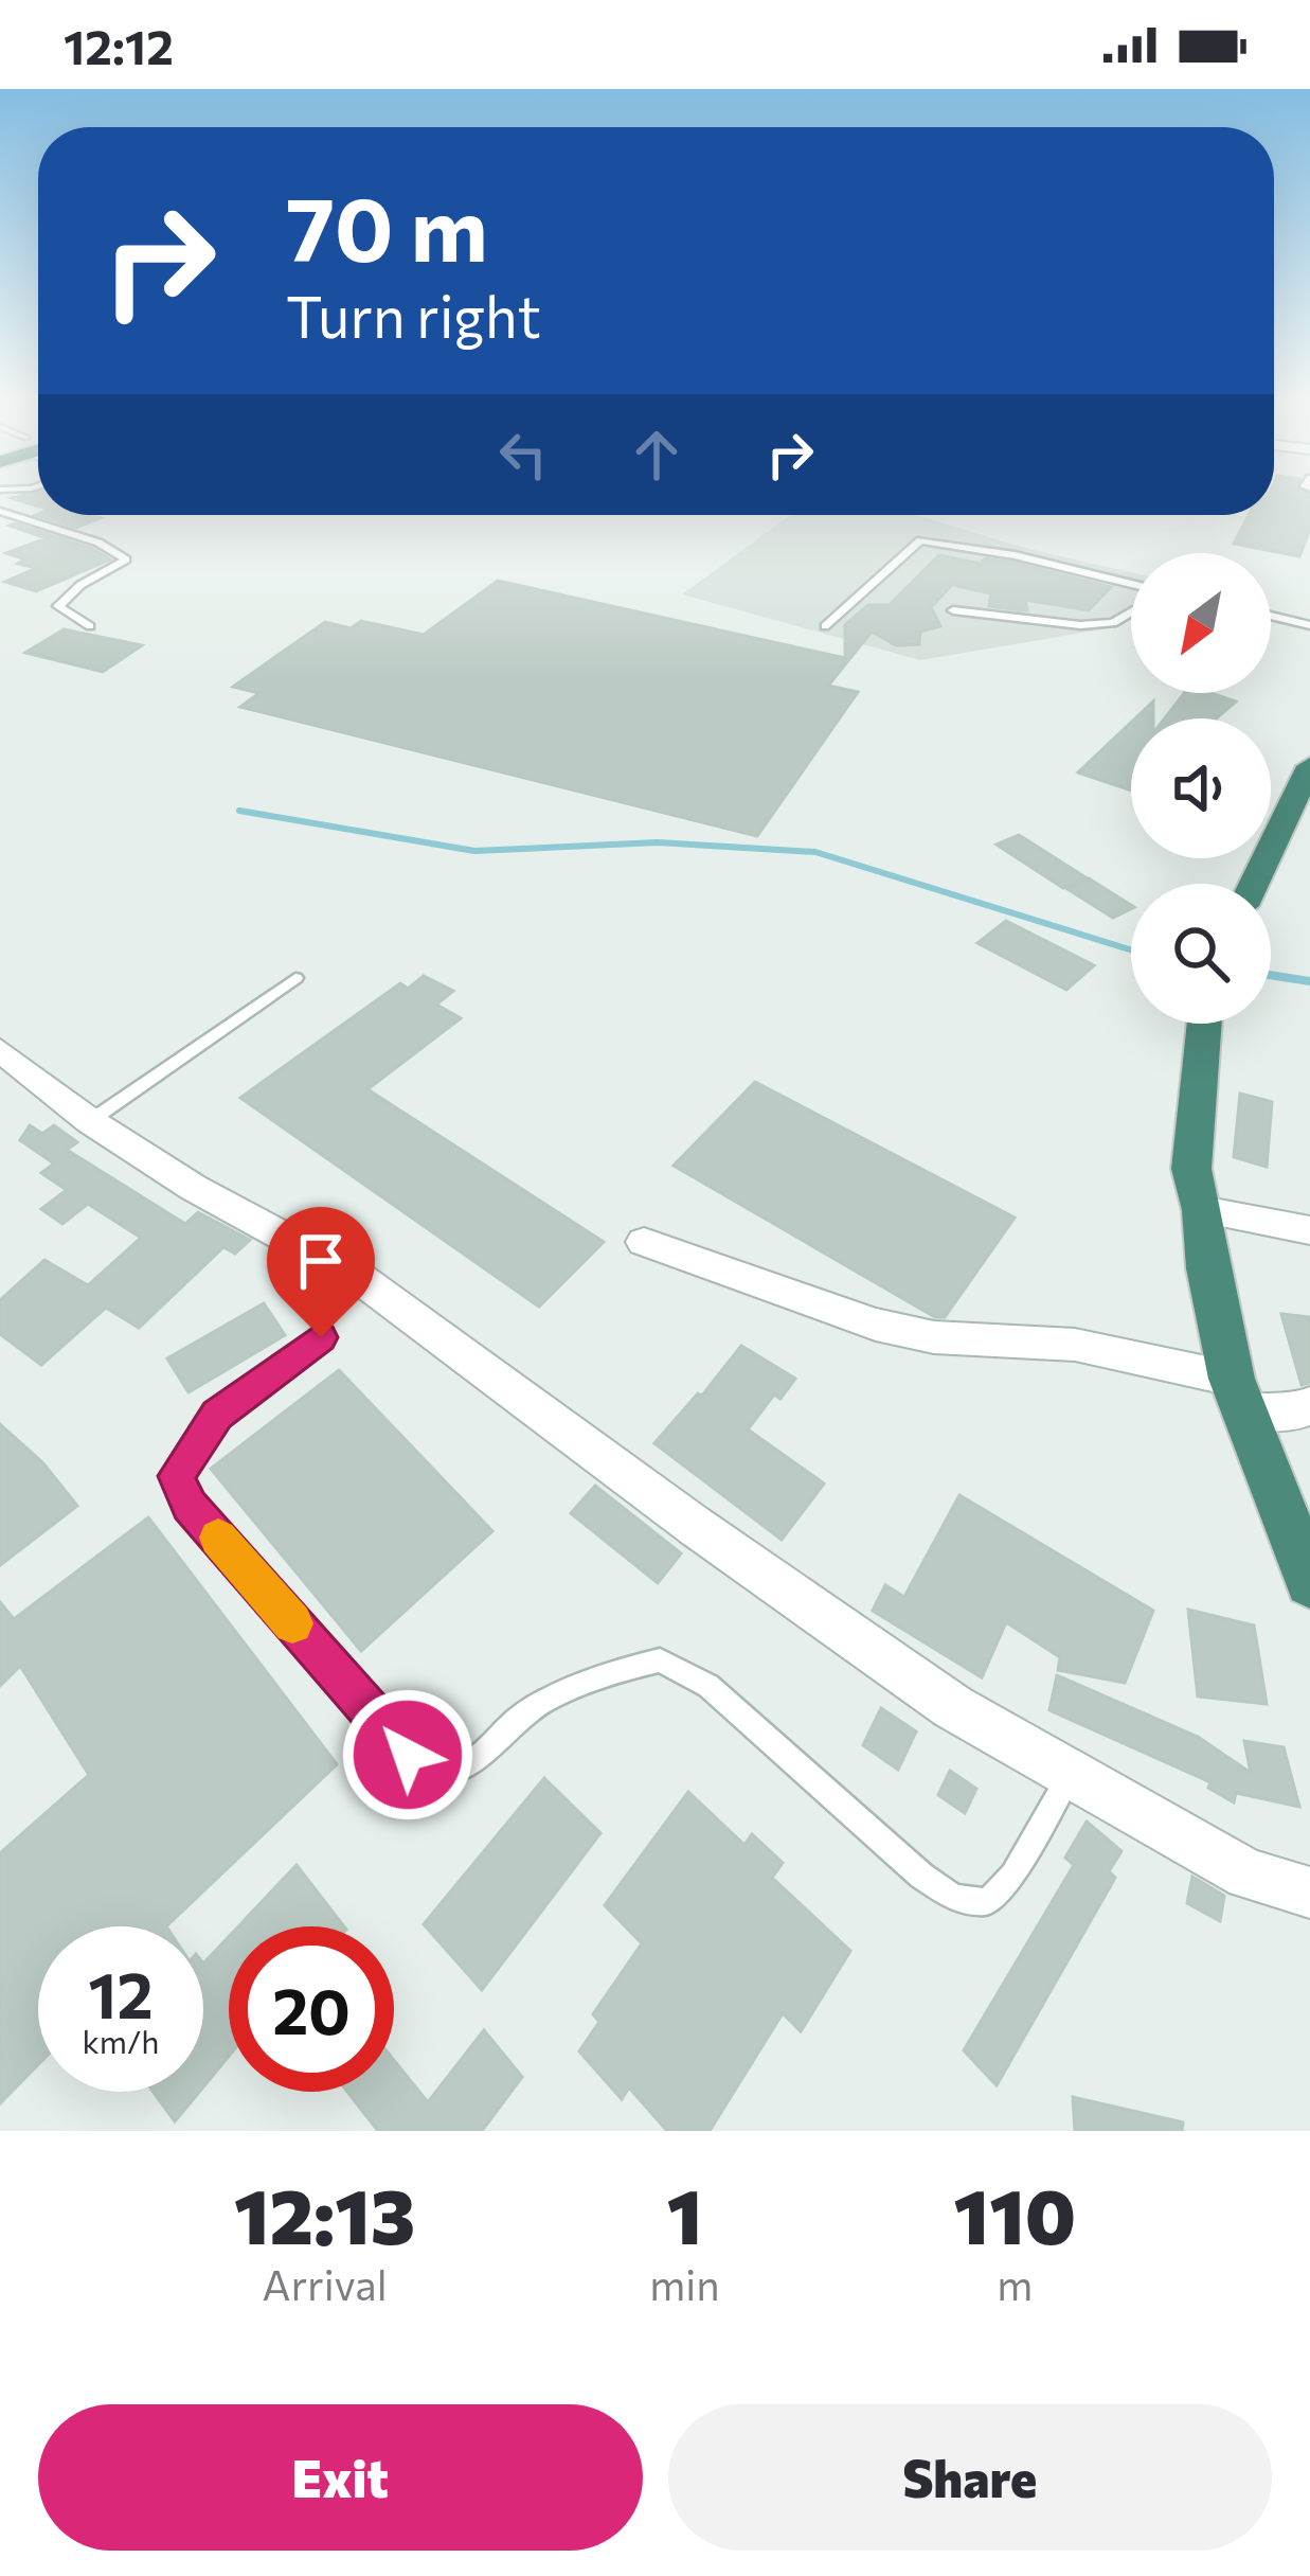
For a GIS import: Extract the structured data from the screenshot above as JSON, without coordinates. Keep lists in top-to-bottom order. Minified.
{"north":"bottom left","page":{"status":"12:12","turn":["70 m","Turn right"],"speed":"12 km/h","limit":"20","eta":["12:13","Arrival","1","min","110","m"],"buttons":["Exit","Share"]}}
